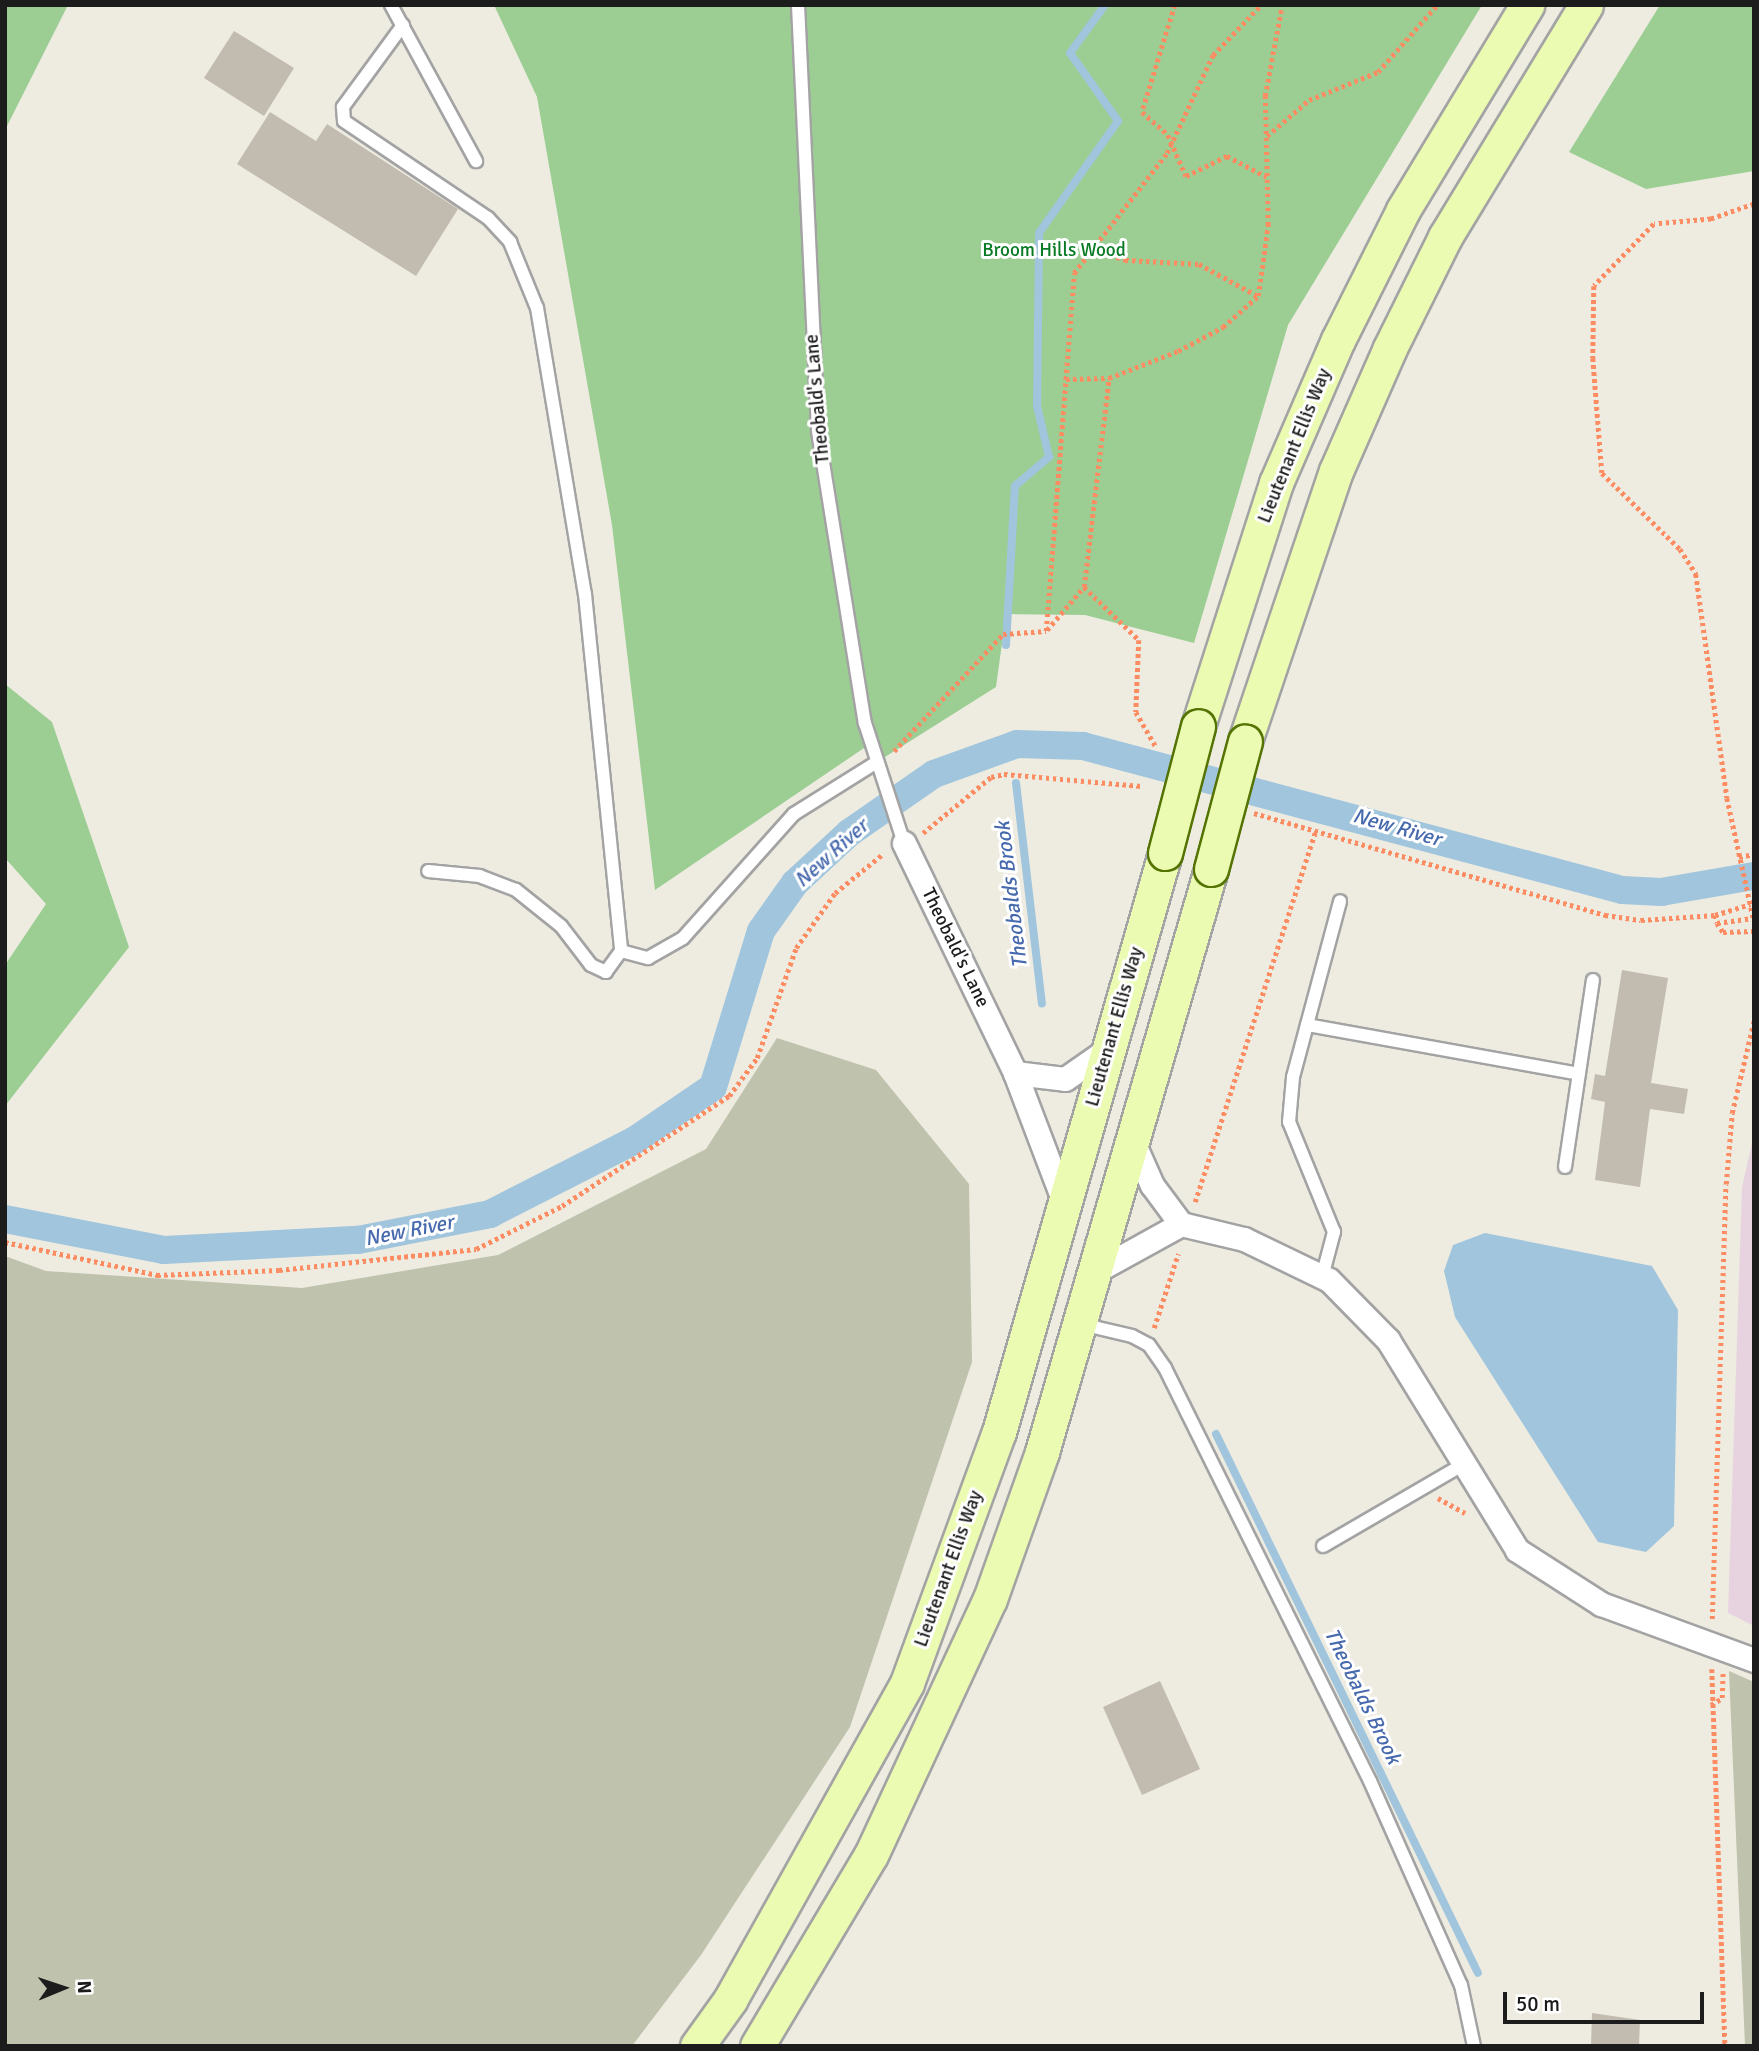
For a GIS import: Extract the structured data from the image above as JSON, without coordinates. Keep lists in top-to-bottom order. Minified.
{"streets":{"main road":["Lieutenant Ellis Way"],"street":["Theobald's Lane"]},"crossings":[["Theobald's Lane","Lieutenant Ellis Way"]],"water":["New River","Theobalds Brook"],"parks":["Broom Hills Wood"],"scale_bar":"50 m","north":"right"}
